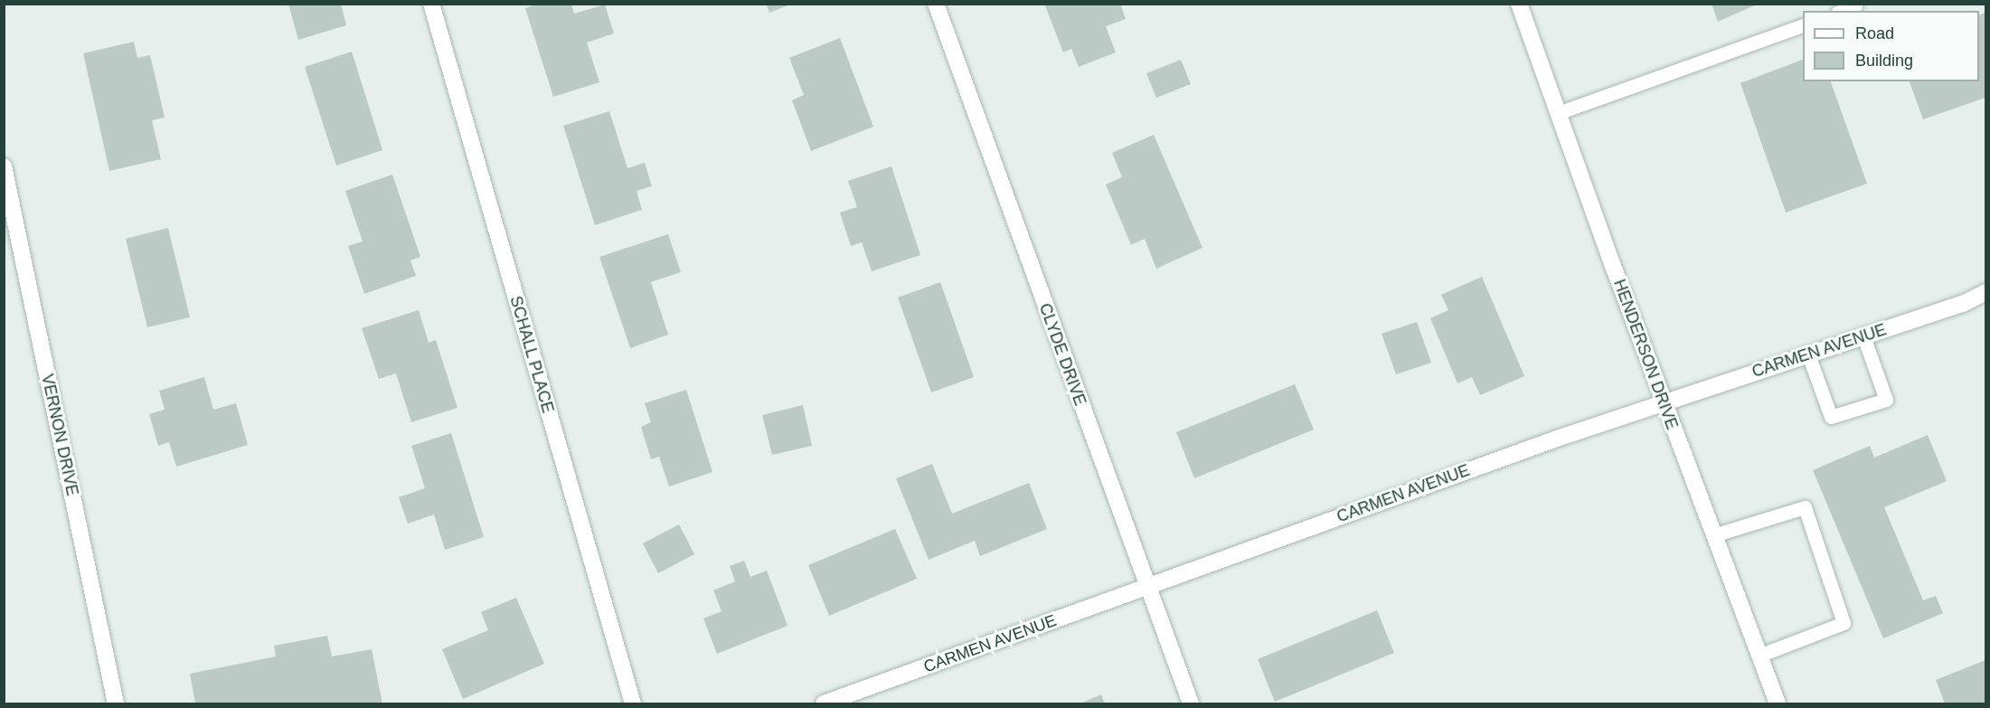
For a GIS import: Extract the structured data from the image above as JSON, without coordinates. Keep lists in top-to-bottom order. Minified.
{"streets":{"street":["CARMEN AVENUE","SCHALL PLACE","CLYDE DRIVE","HENDERSON DRIVE","VERNON DRIVE"]},"crossings":[["CARMEN AVENUE","CLYDE DRIVE"],["CARMEN AVENUE","HENDERSON DRIVE"]],"legend":["Road","Building"]}
